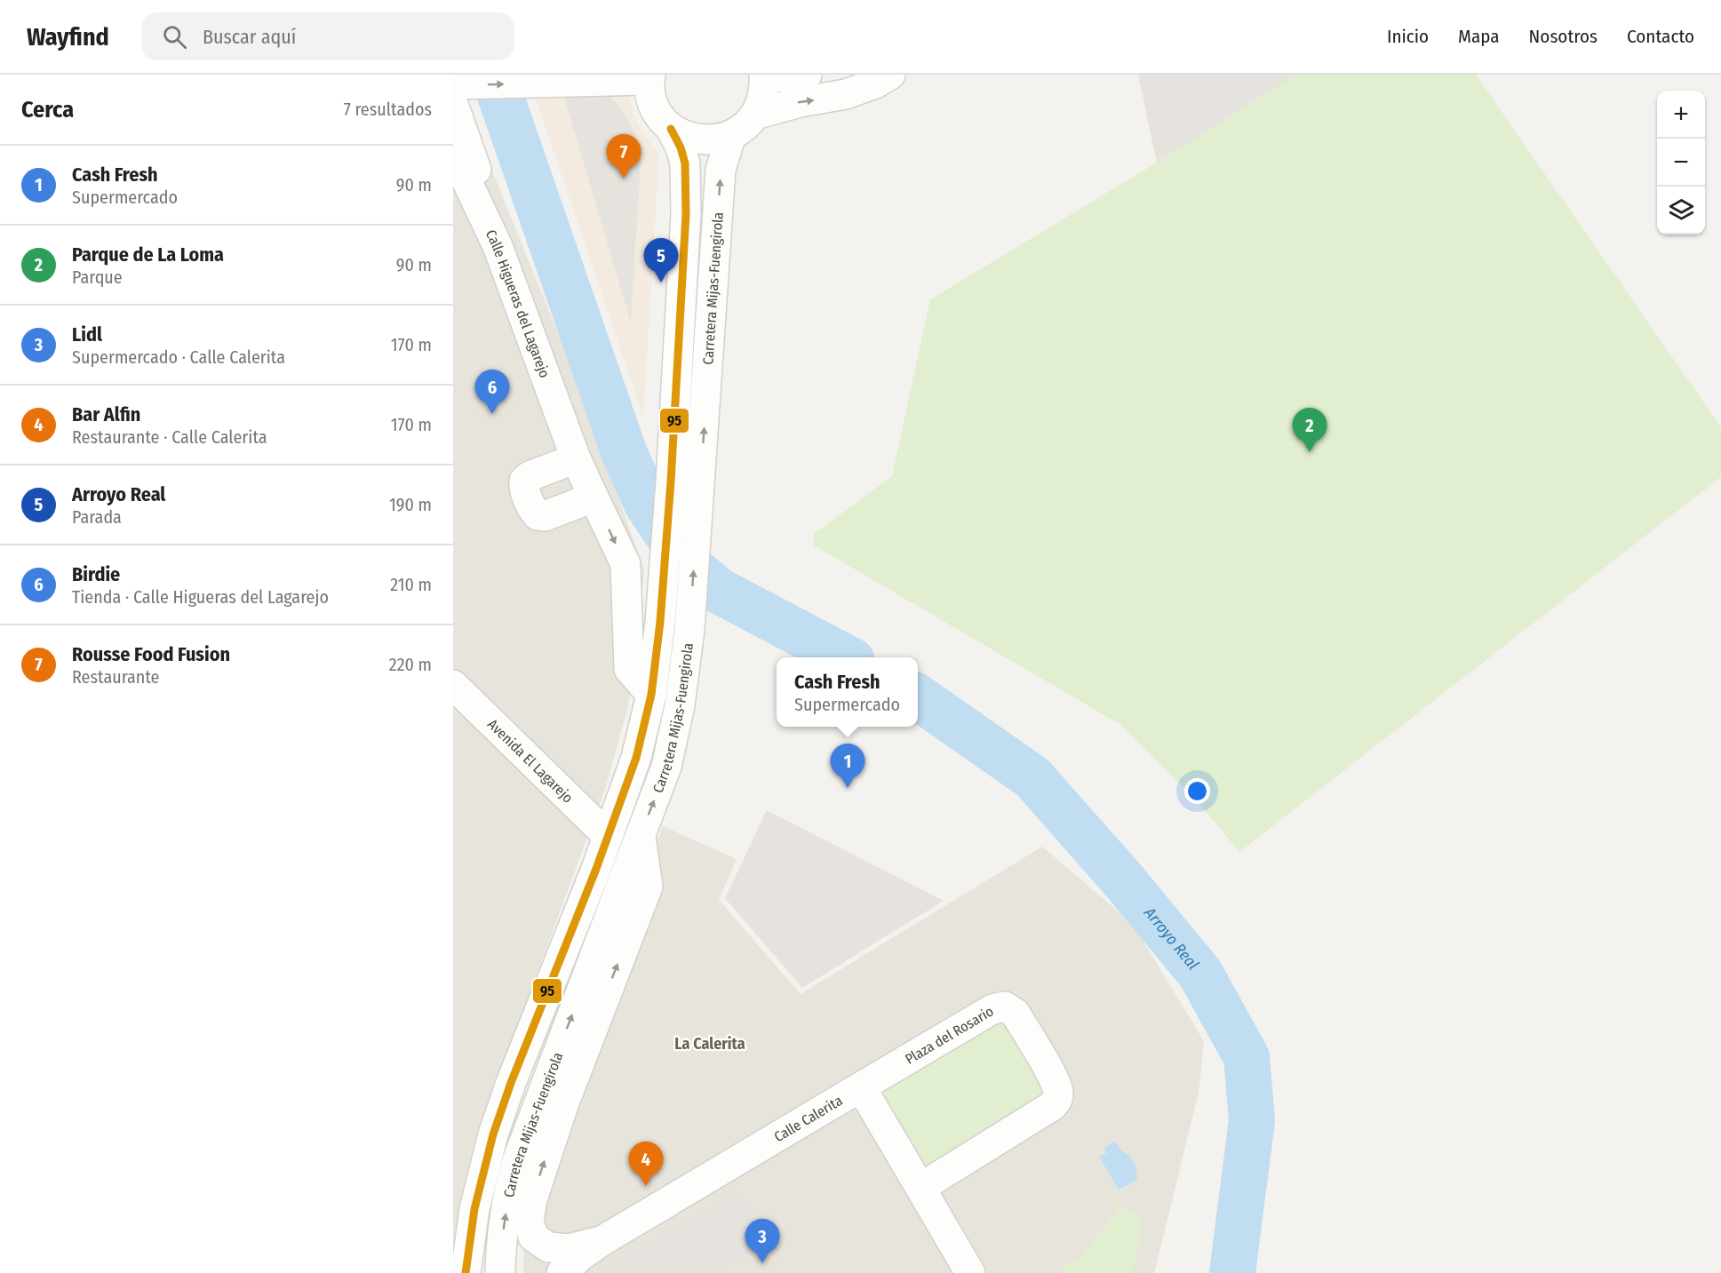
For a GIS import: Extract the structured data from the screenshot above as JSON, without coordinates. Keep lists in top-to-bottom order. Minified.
{"streets":{"street":["Carretera Mijas-Fuengirola","Calle Higueras del Lagarejo","Avenida El Lagarejo","Plaza del Rosario","Calle Calerita"]},"crossings":[["Plaza del Rosario","Calle Calerita"]],"districts":["La Calerita"],"water":["Arroyo Real"],"lines":["transit line 95"],"page":{"header":"Wayfind","search":"Buscar aquí","nav":["Inicio","Mapa","Nosotros","Contacto"],"heading":["Cerca","7 resultados"],"map_buttons":["+","−"],"pins":["7","5","6","2","1","4","3"],"list":[{"mark":"1","name":"Cash Fresh","note":"Supermercado","value":"90 m"},{"mark":"2","name":"Parque de La Loma","note":"Parque","value":"90 m"},{"mark":"3","name":"Lidl","note":"Supermercado · Calle Calerita","value":"170 m"},{"mark":"4","name":"Bar Alfin","note":"Restaurante · Calle Calerita","value":"170 m"},{"mark":"5","name":"Arroyo Real","note":"Parada","value":"190 m"},{"mark":"6","name":"Birdie","note":"Tienda · Calle Higueras del Lagarejo","value":"210 m"},{"mark":"7","name":"Rousse Food Fusion","note":"Restaurante","value":"220 m"}],"popup":["Cash Fresh","Supermercado"]}}
